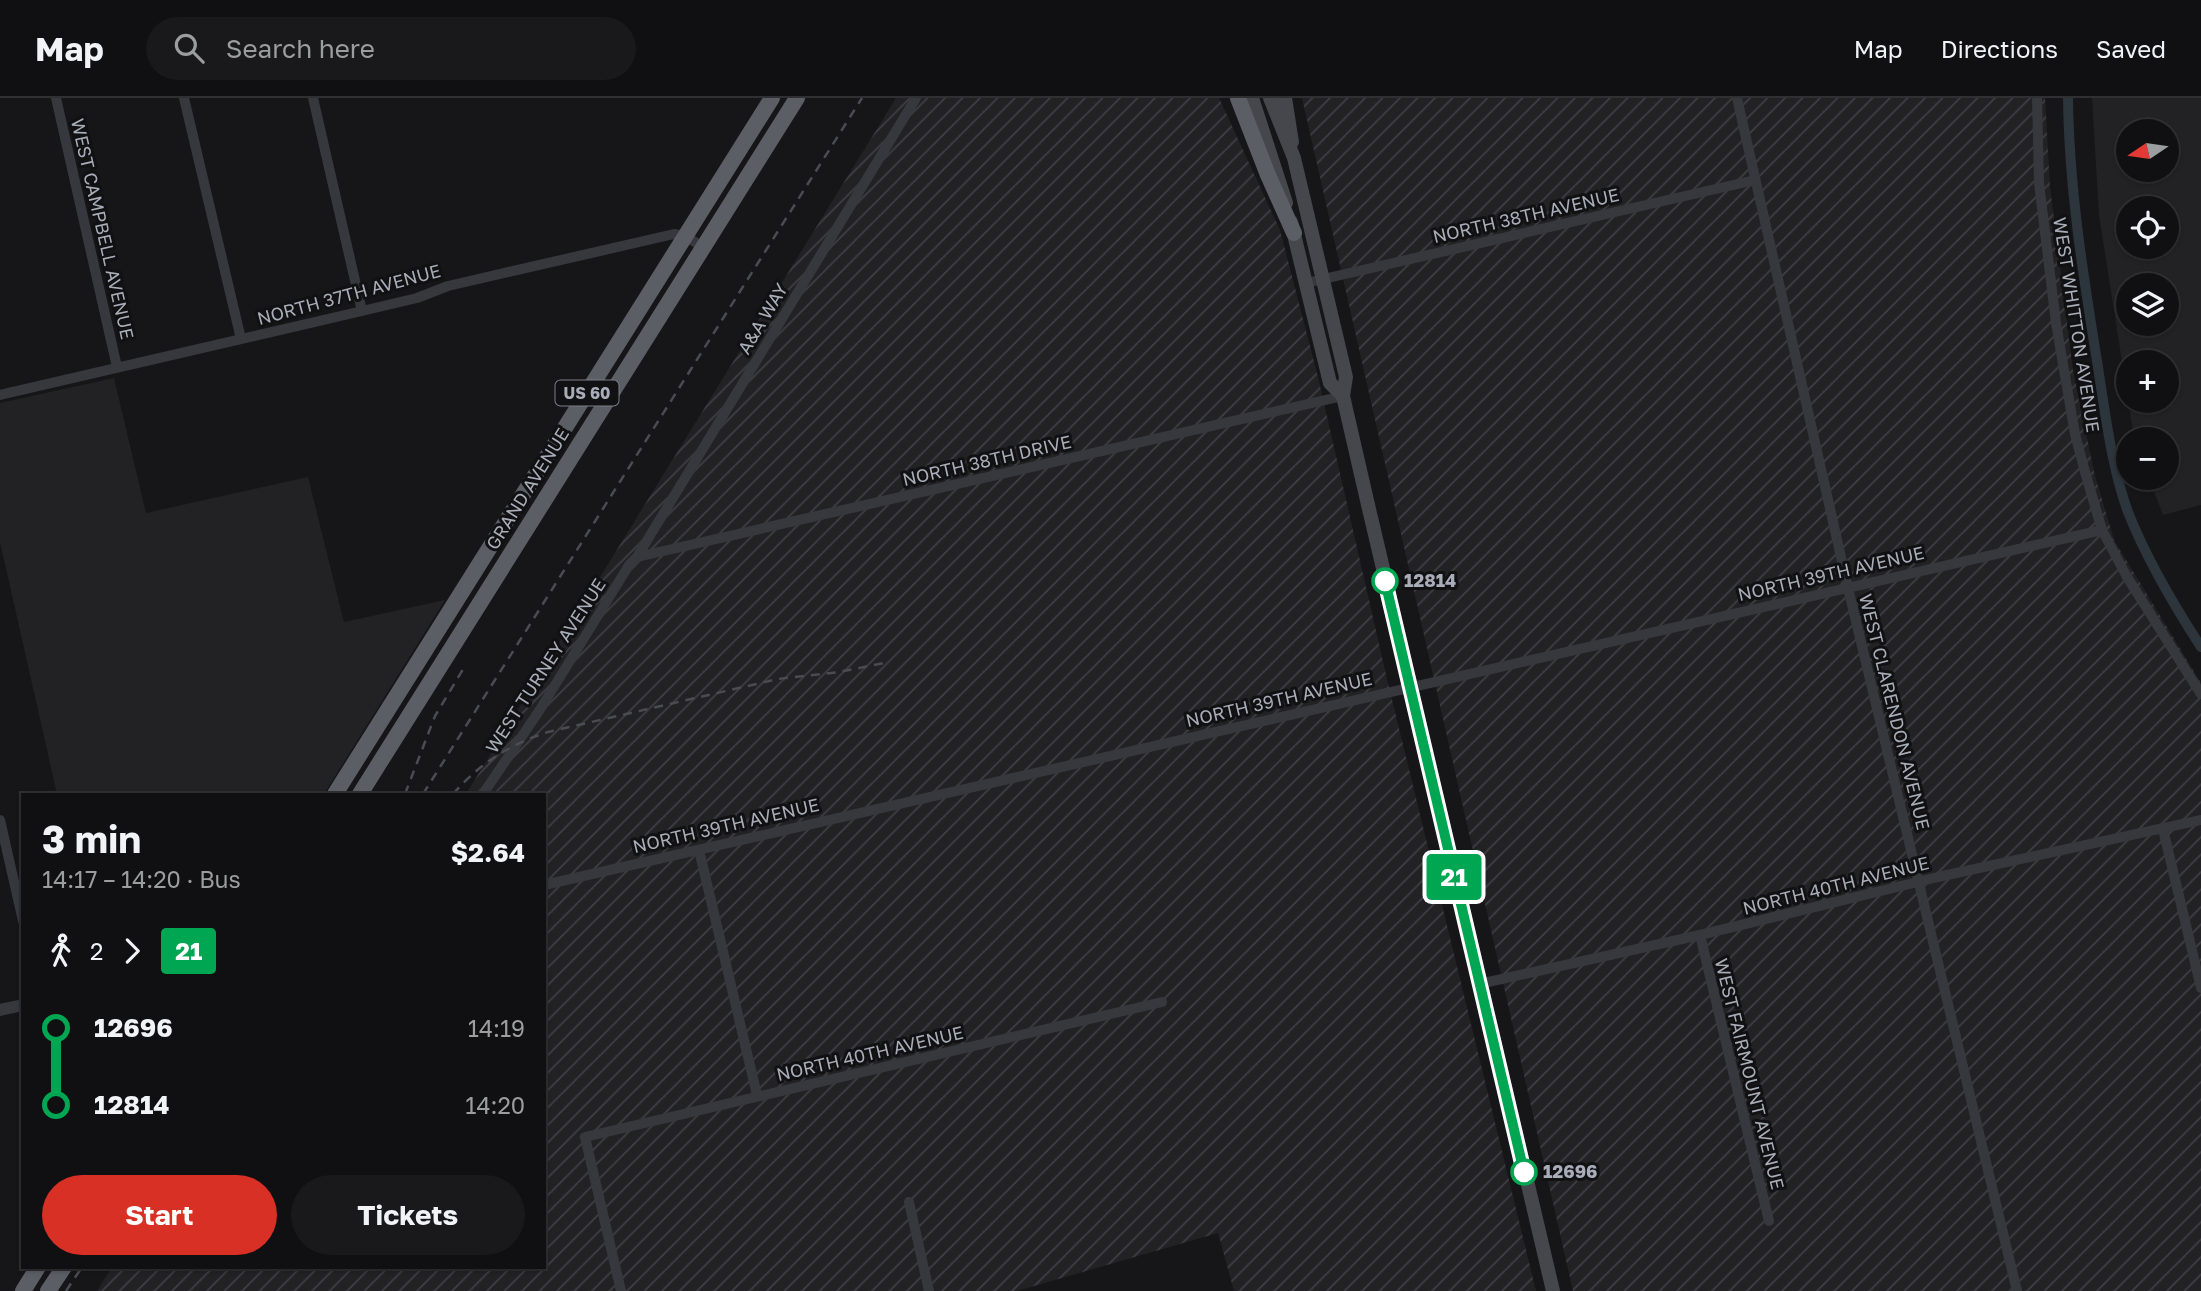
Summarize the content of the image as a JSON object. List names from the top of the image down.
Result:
{
  "streets": {
    "highway": ["US 60", "GRAND AVENUE"],
    "street": [
      "NORTH 38TH AVENUE",
      "WEST CAMPBELL AVENUE",
      "NORTH 37TH AVENUE",
      "A&A WAY",
      "WEST WHITTON AVENUE",
      "NORTH 38TH DRIVE",
      "NORTH 39TH AVENUE",
      "WEST TURNEY AVENUE",
      "WEST CLARENDON AVENUE",
      "NORTH 40TH AVENUE",
      "WEST FAIRMOUNT AVENUE"
    ]
  },
  "crossings": [
    ["NORTH 38TH AVENUE", "WEST CLARENDON AVENUE"],
    ["WEST CAMPBELL AVENUE", "NORTH 37TH AVENUE"],
    ["NORTH 37TH AVENUE", "GRAND AVENUE"],
    ["A&A WAY", "NORTH 38TH DRIVE"],
    ["A&A WAY", "WEST TURNEY AVENUE"],
    ["WEST WHITTON AVENUE", "NORTH 39TH AVENUE"],
    ["NORTH 38TH DRIVE", "WEST TURNEY AVENUE"],
    ["NORTH 39TH AVENUE", "WEST CLARENDON AVENUE"],
    ["WEST CLARENDON AVENUE", "NORTH 40TH AVENUE"],
    ["NORTH 40TH AVENUE", "WEST FAIRMOUNT AVENUE"]
  ],
  "places": ["12814", "12696"],
  "lines": ["bus line 21"],
  "north": "left",
  "page": {
    "header": "Map",
    "search": "Search here",
    "nav": ["Map", "Directions", "Saved"],
    "on_map": "21",
    "map_buttons": ["+", "−"],
    "heading": ["3 min", "14:17 – 14:20 · Bus", "$2.64"],
    "legs": ["2", "21"],
    "list": [
      {
        "name": "12696",
        "value": "14:19"
      },
      {
        "name": "12814",
        "value": "14:20"
      }
    ],
    "buttons": ["Start", "Tickets"]
  }
}
